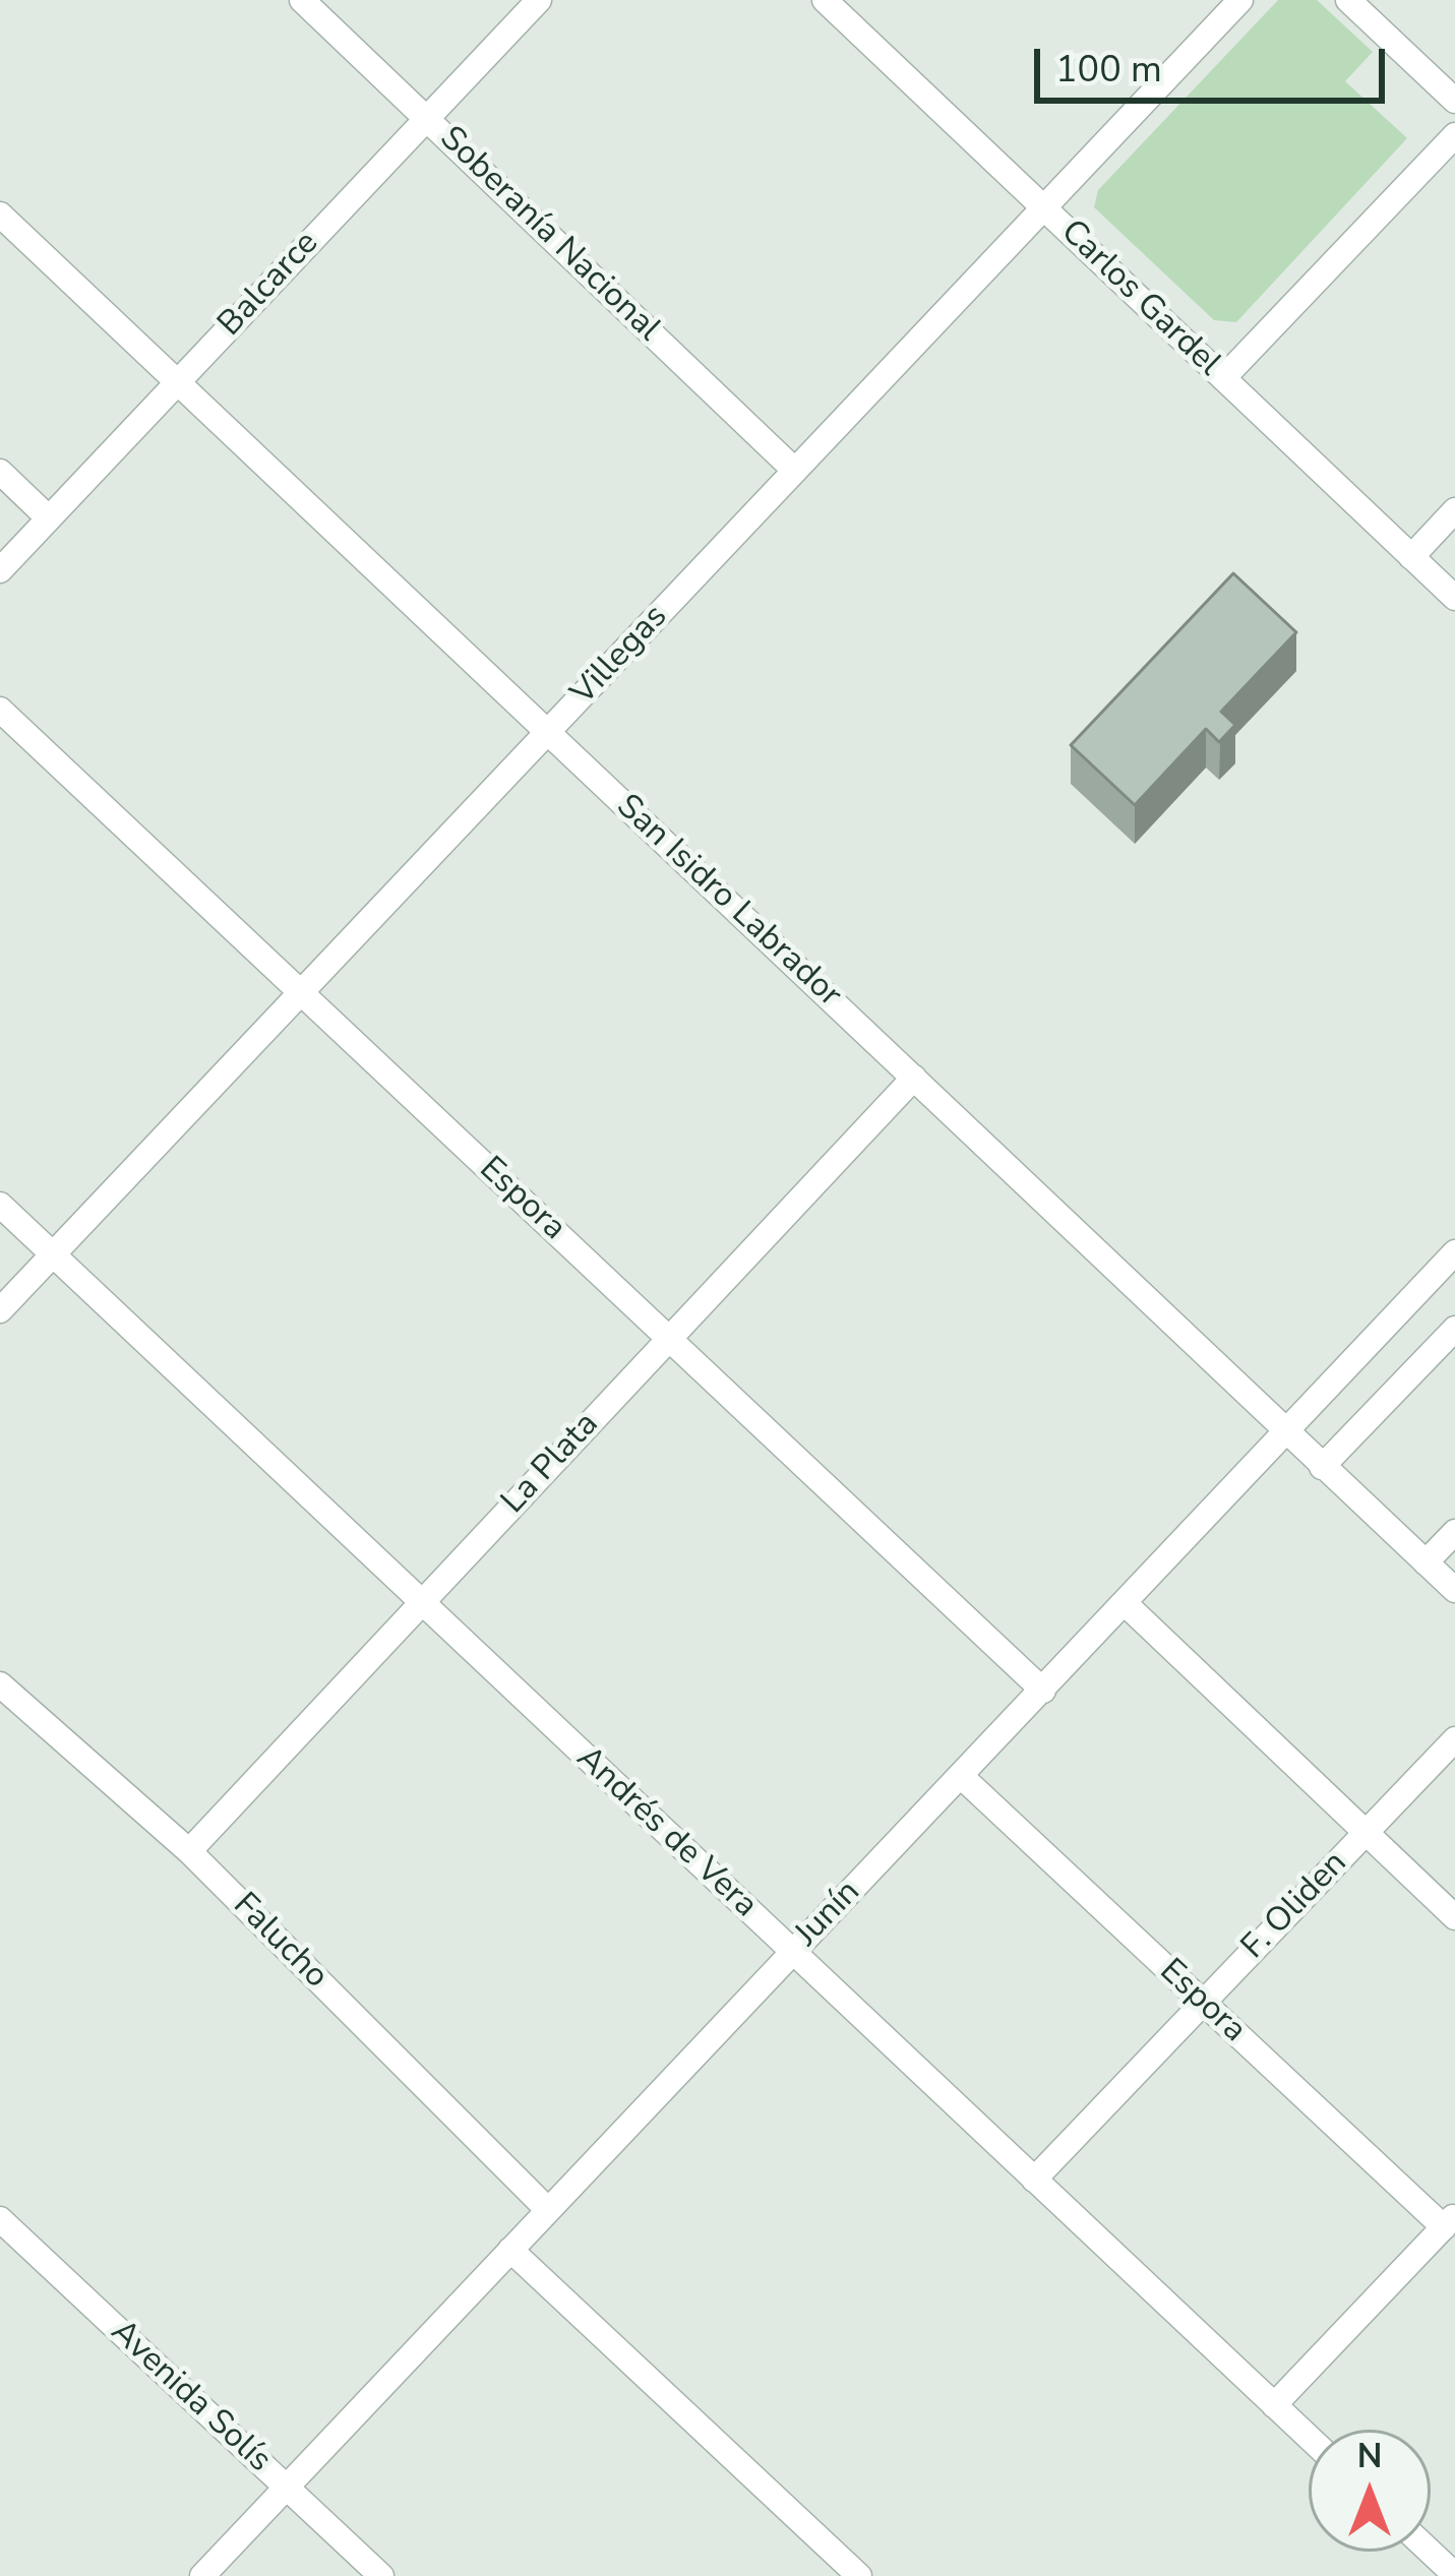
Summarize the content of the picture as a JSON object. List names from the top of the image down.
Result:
{
  "streets": {
    "street": [
      "Soberanía Nacional",
      "Balcarce",
      "Carlos Gardel",
      "Villegas",
      "San Isidro Labrador",
      "Espora",
      "La Plata",
      "Andrés de Vera",
      "F. Oliden",
      "Junín",
      "Falucho",
      "Avenida Solís"
    ]
  },
  "crossings": [
    ["Soberanía Nacional", "Balcarce"],
    ["Soberanía Nacional", "Villegas"],
    ["Balcarce", "San Isidro Labrador"],
    ["Carlos Gardel", "Villegas"],
    ["Villegas", "San Isidro Labrador"],
    ["Villegas", "Espora"],
    ["Villegas", "Andrés de Vera"],
    ["San Isidro Labrador", "La Plata"],
    ["San Isidro Labrador", "Junín"],
    ["Espora", "La Plata"],
    ["Espora", "F. Oliden"],
    ["Espora", "Junín"],
    ["La Plata", "Andrés de Vera"],
    ["La Plata", "Falucho"],
    ["Andrés de Vera", "F. Oliden"],
    ["Andrés de Vera", "Junín"],
    ["Junín", "Falucho"],
    ["Junín", "Avenida Solís"]
  ],
  "scale_bar": "100 m",
  "north": "top"
}
